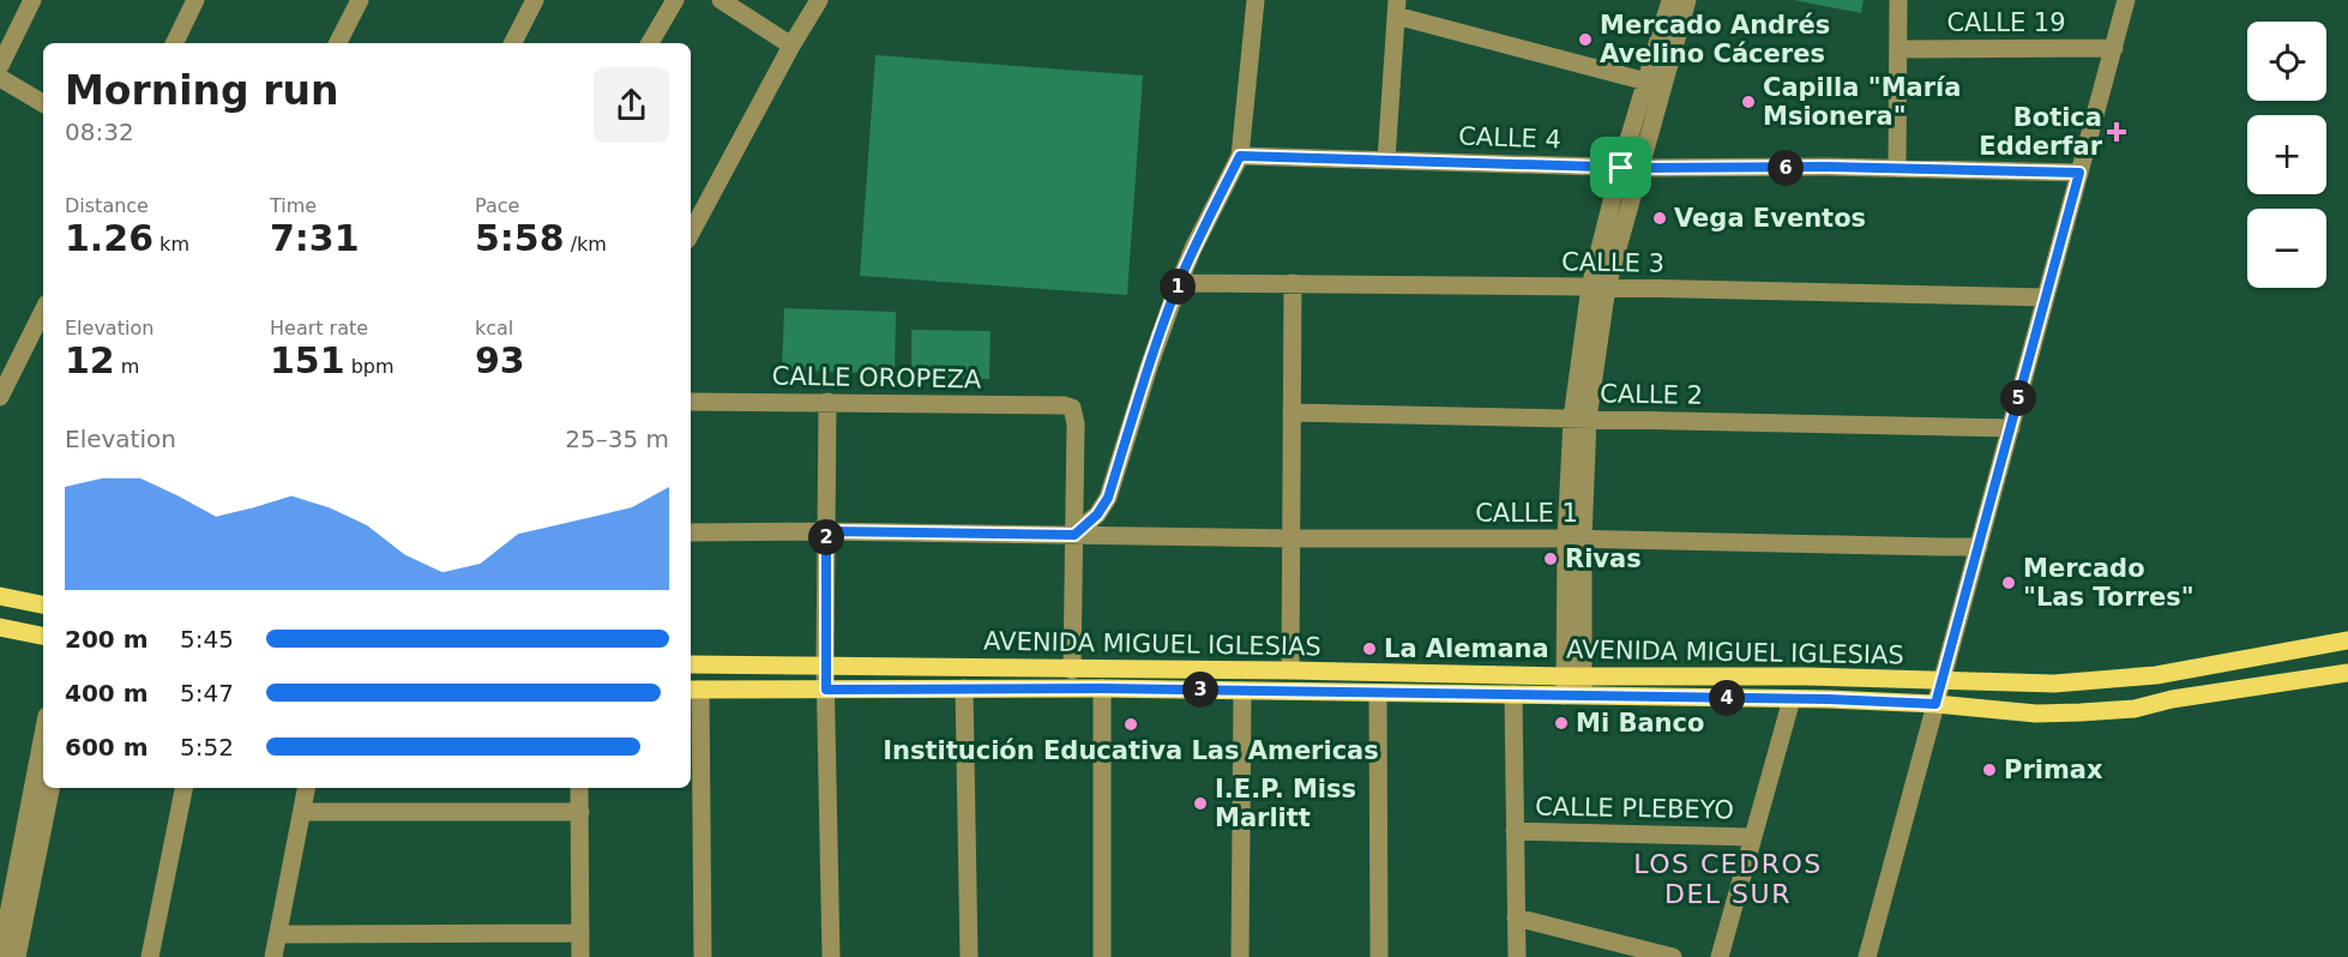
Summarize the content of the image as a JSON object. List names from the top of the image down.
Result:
{
  "streets": {
    "main road": ["AVENIDA MIGUEL IGLESIAS"],
    "street": [
      "CALLE 19",
      "CALLE 4",
      "CALLE 3",
      "CALLE OROPEZA",
      "CALLE 2",
      "CALLE 1",
      "CALLE PLEBEYO"
    ]
  },
  "crossings": [
    ["CALLE OROPEZA", "CALLE 1"]
  ],
  "districts": ["LOS CEDROS DEL SUR"],
  "places": {
    "other": [
      "Mercado Andrés Avelino Cáceres",
      "Capilla \"María Msionera\"",
      "Vega Eventos",
      "Rivas",
      "Mercado \"Las Torres\"",
      "La Alemana",
      "Mi Banco",
      "Institución Educativa Las Americas",
      "Primax",
      "I.E.P. Miss Marlitt"
    ],
    "health": ["Botica Edderfar"]
  },
  "page": {
    "map_buttons": ["+", "−"],
    "heading": ["Morning run", "08:32"],
    "pins": [
      "6",
      "1",
      "5",
      "2",
      "3",
      "4"
    ],
    "stats": [
      ["Distance", "1.26 km"],
      ["Time", "7:31"],
      ["Pace", "5:58 /km"],
      ["Elevation", "12 m"],
      ["Heart rate", "151 bpm"],
      ["kcal", "93"]
    ],
    "chart": ["Elevation", "25–35 m"],
    "list": [
      {
        "name": "200 m",
        "note": "5:45"
      },
      {
        "name": "400 m",
        "note": "5:47"
      },
      {
        "name": "600 m",
        "note": "5:52"
      }
    ]
  }
}
